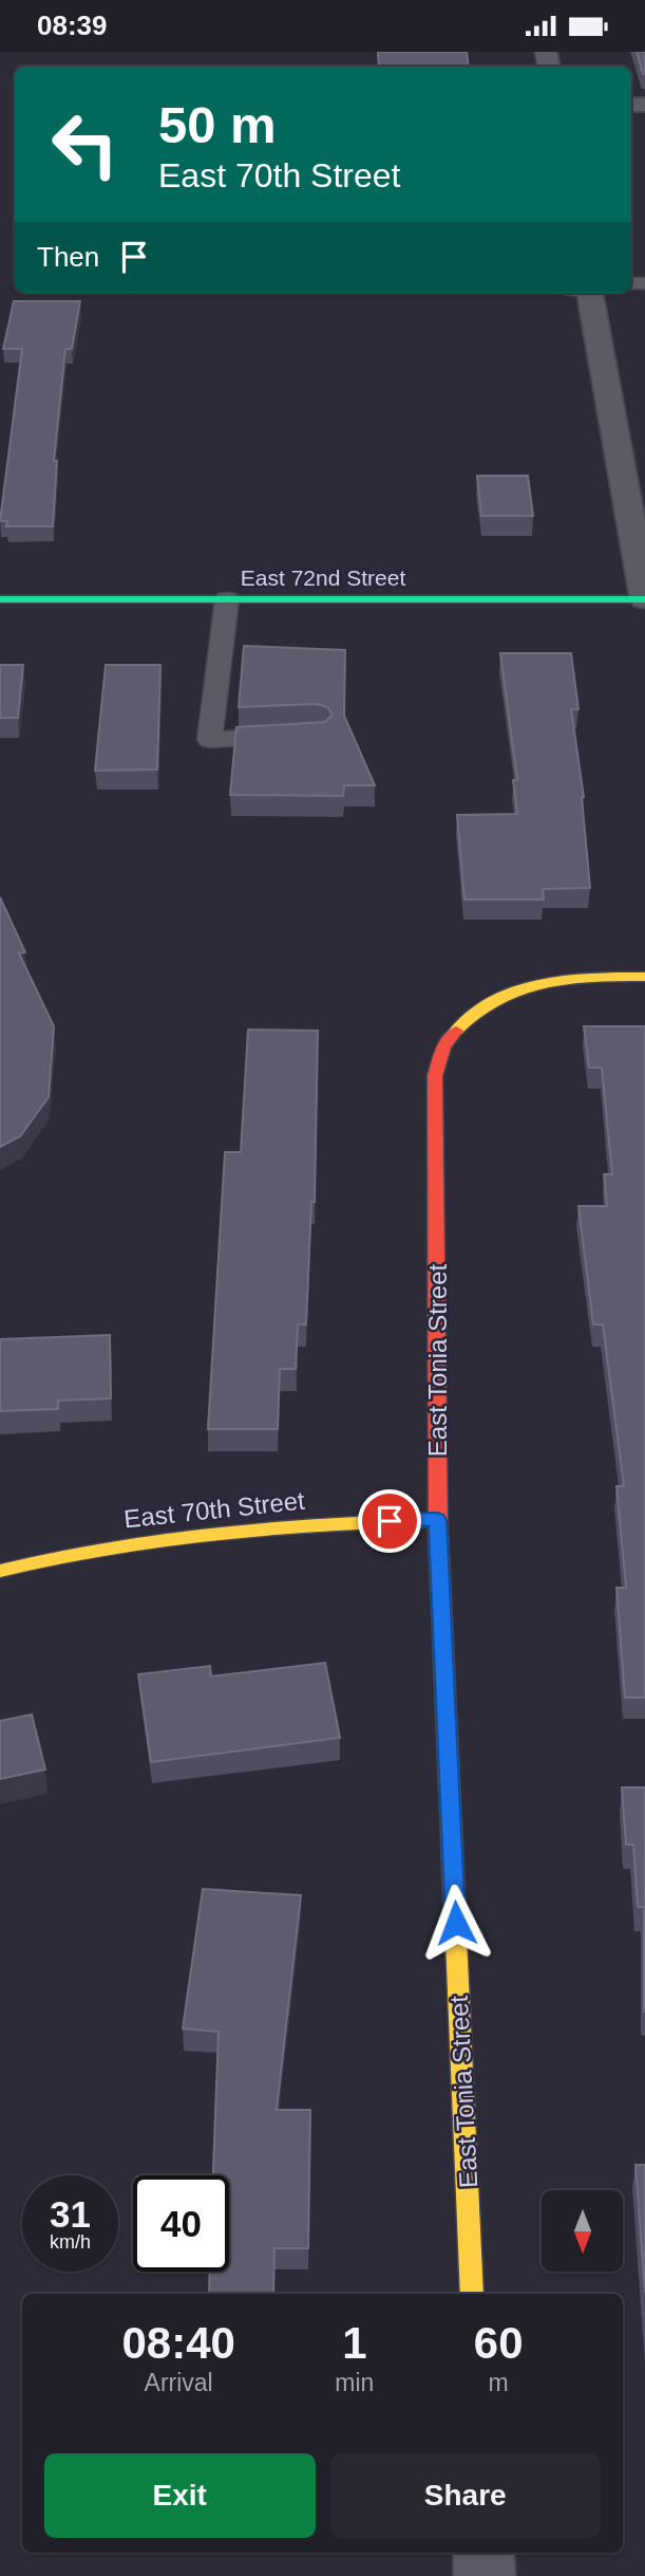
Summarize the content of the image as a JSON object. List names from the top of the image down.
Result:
{
  "streets": {
    "street": ["East 72nd Street", "East Tonia Street", "East 70th Street"]
  },
  "crossings": [
    ["East Tonia Street", "East 70th Street"]
  ],
  "north": "bottom",
  "page": {
    "status": "08:39",
    "turn": ["50 m", "East 70th Street"],
    "then": "Then",
    "speed": "31 km/h",
    "limit": "40",
    "eta": [
      "08:40",
      "Arrival",
      "1",
      "min",
      "60",
      "m"
    ],
    "buttons": ["Exit", "Share"]
  }
}
